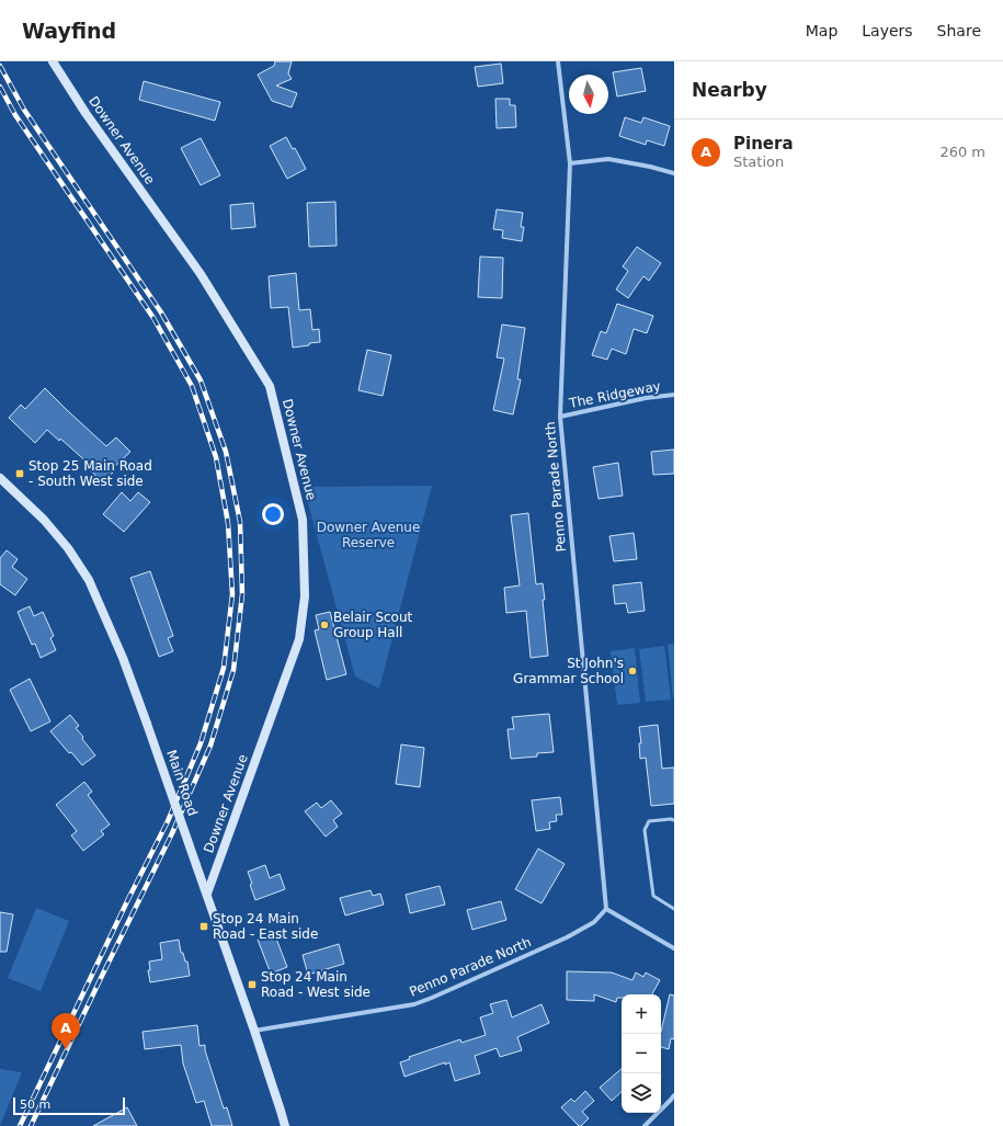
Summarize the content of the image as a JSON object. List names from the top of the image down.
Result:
{
  "streets": {
    "street": [
      "Downer Avenue",
      "The Ridgeway",
      "Penno Parade North",
      "Main Road"
    ]
  },
  "crossings": [
    ["Downer Avenue", "Main Road"],
    ["The Ridgeway", "Penno Parade North"],
    ["Penno Parade North", "Main Road"]
  ],
  "parks": ["Downer Avenue Reserve"],
  "places": {
    "transit": ["Stop 25 Main Road - South West side", "Stop 24 Main Road - East side", "Stop 24 Main Road - West side"],
    "other": ["Belair Scout Group Hall", "St John's Grammar School"]
  },
  "scale_bar": "50 m",
  "north": "bottom",
  "page": {
    "header": "Wayfind",
    "nav": ["Map", "Layers", "Share"],
    "heading": "Nearby",
    "list": [
      {
        "mark": "A",
        "name": "Pinera",
        "note": "Station",
        "value": "260 m"
      }
    ],
    "map_buttons": ["+", "−"],
    "pins": "A",
    "scale": "50 m"
  }
}
